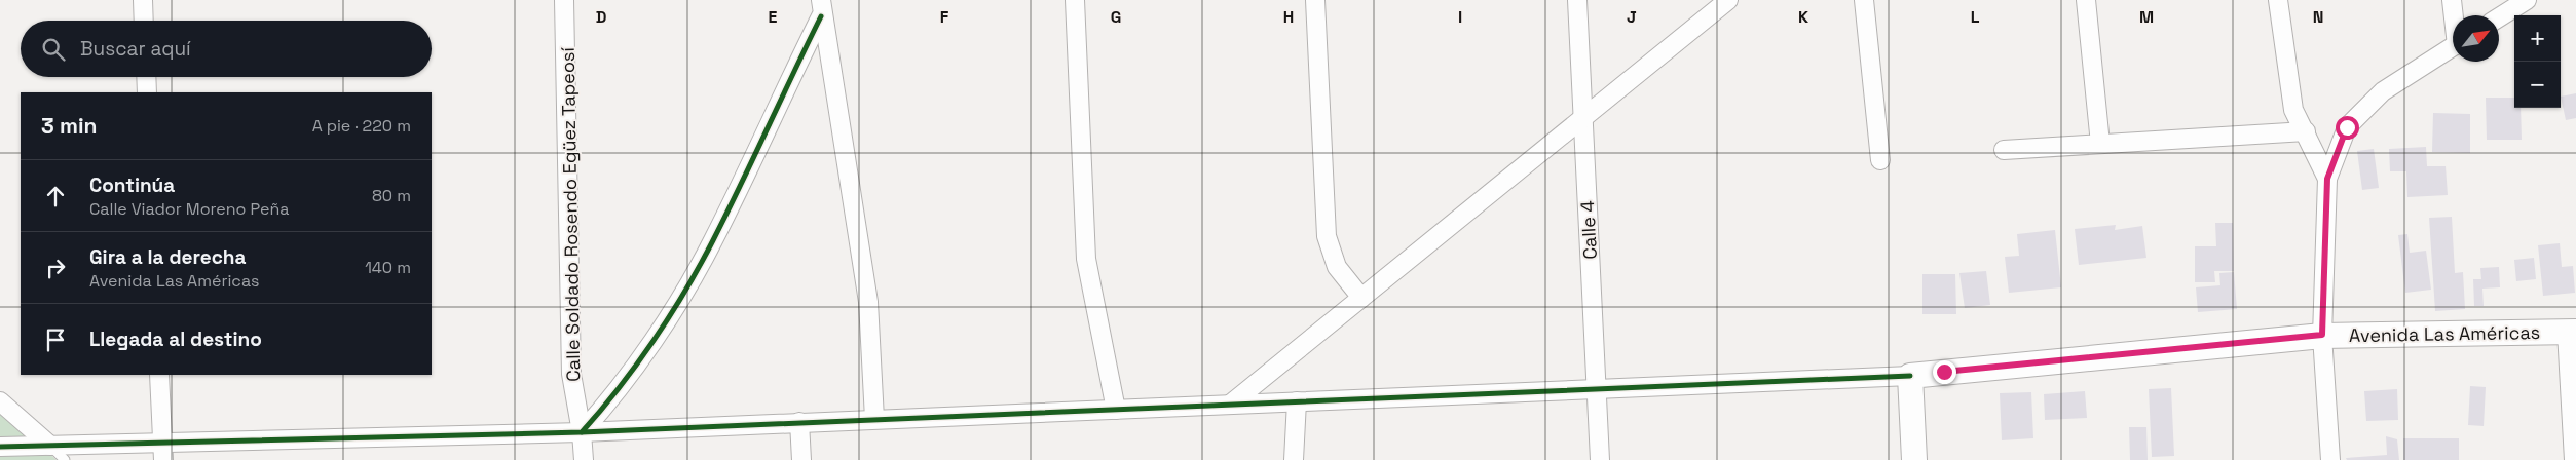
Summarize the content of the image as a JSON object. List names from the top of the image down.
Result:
{
  "streets": {
    "main road": ["Avenida Las Américas"],
    "street": ["Calle Soldado Rosendo Egüez Tapeosí", "Calle 4"]
  },
  "north": "top right",
  "page": {
    "map_buttons": ["+", "−"],
    "search": "Buscar aquí",
    "heading": ["3 min", "A pie · 220 m"],
    "list": [
      ["Continúa", "Calle Viador Moreno Peña", "80 m"],
      ["Gira a la derecha", "Avenida Las Américas", "140 m"],
      "Llegada al destino"
    ]
  },
  "grid": {
    "columns": [
      "D",
      "E",
      "F",
      "G",
      "H",
      "I",
      "J",
      "K",
      "L",
      "M",
      "N"
    ]
  }
}
